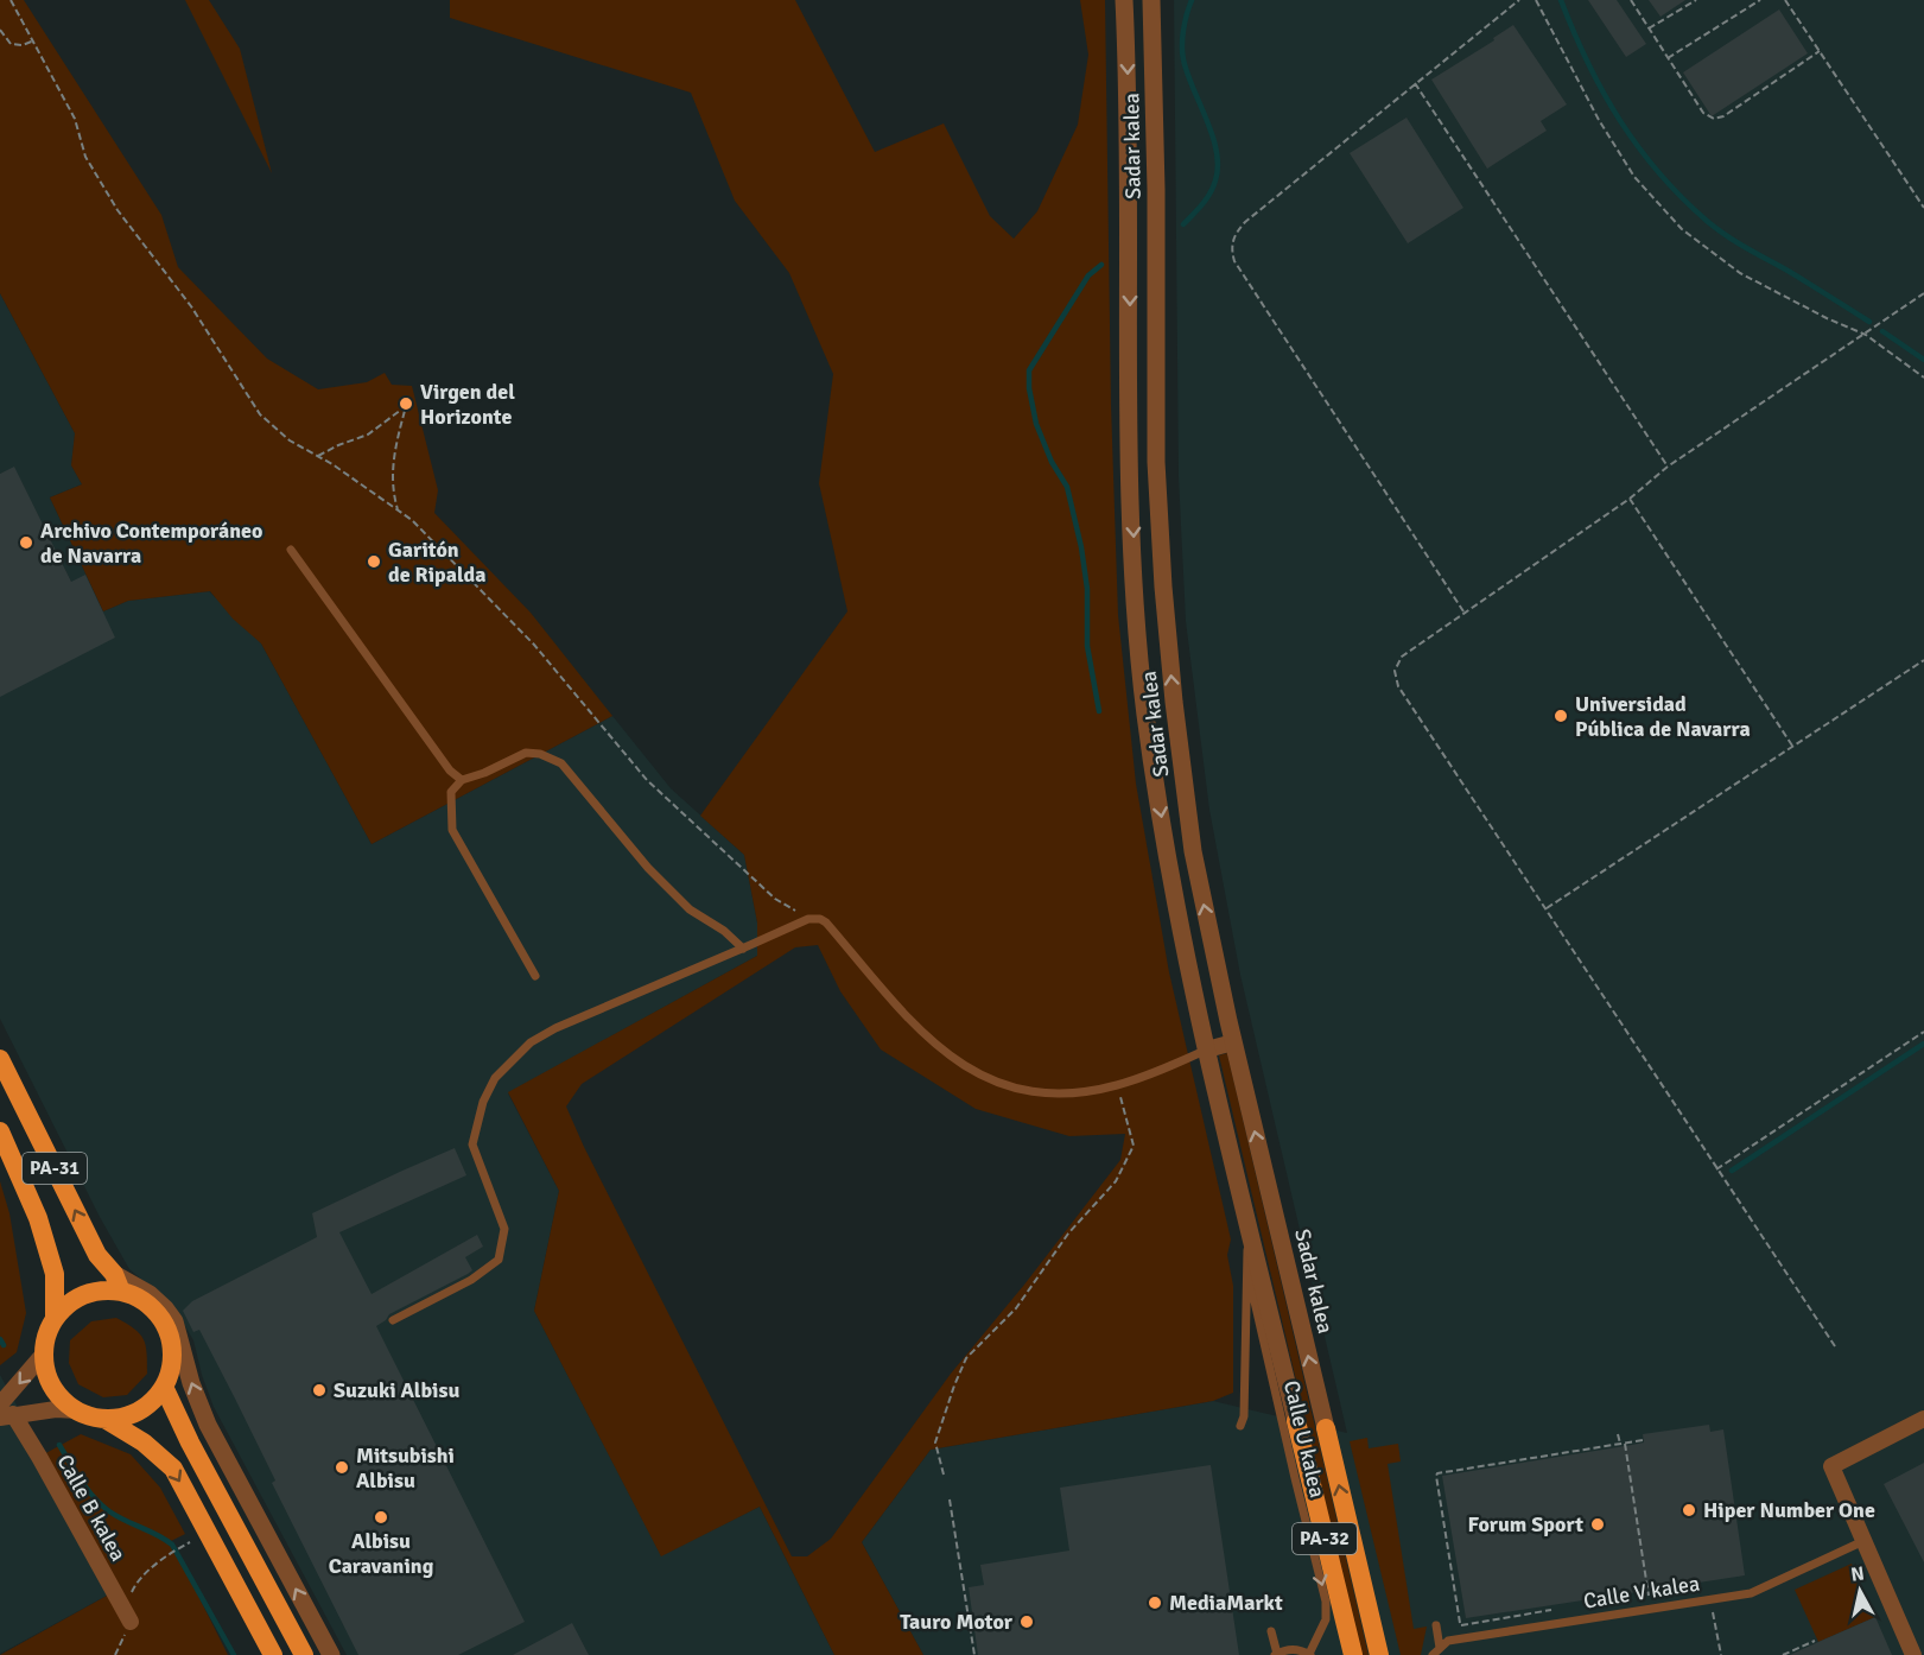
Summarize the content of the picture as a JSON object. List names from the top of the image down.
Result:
{
  "streets": {
    "highway": ["PA-31", "PA-32"],
    "street": ["Sadar kalea", "Calle B kalea"],
    "lane": ["Calle U kalea", "Calle V kalea"]
  },
  "crossings": [
    ["Sadar kalea", "Calle U kalea"],
    ["Sadar kalea", "PA-32"]
  ],
  "places": [
    "Virgen del Horizonte",
    "Archivo Contemporáneo de Navarra",
    "Garitón de Ripalda",
    "Universidad Pública de Navarra",
    "Suzuki Albisu",
    "Mitsubishi Albisu",
    "Hiper Number One",
    "Albisu Caravaning",
    "Forum Sport",
    "MediaMarkt",
    "Tauro Motor"
  ],
  "north": "top"
}
